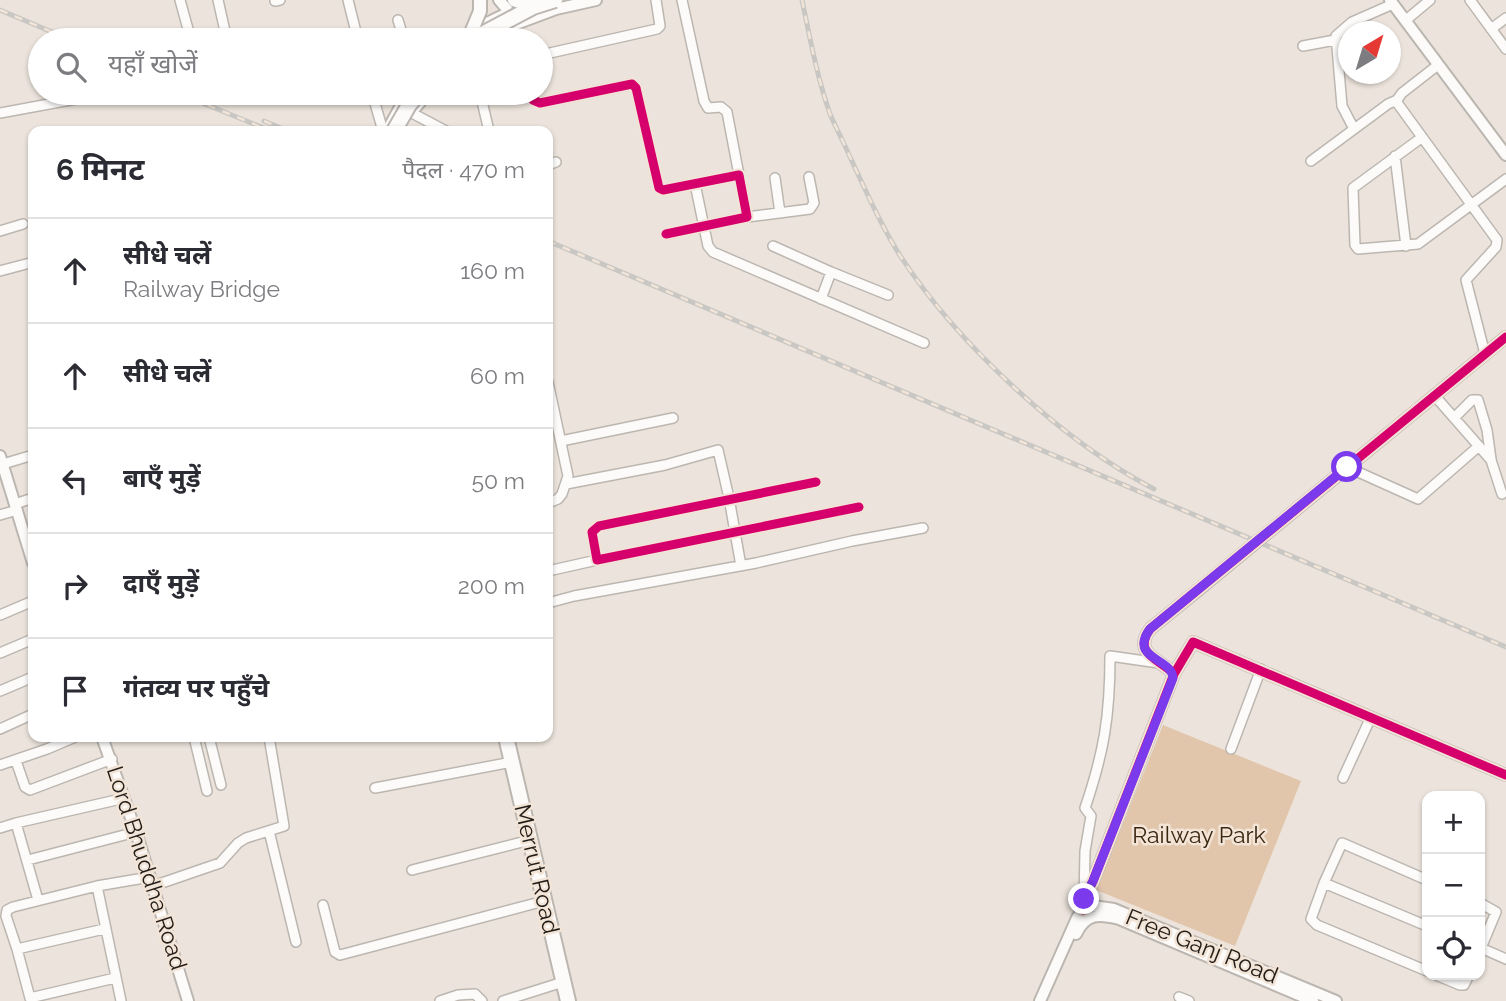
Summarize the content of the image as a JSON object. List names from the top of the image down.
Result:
{
  "streets": {
    "main road": ["Merrut Road"],
    "street": ["Lord Bhuddha Road", "Free Ganj Road"]
  },
  "parks": ["Railway Park"],
  "north": "top right",
  "page": {
    "search": "यहाँ खोजें",
    "heading": ["6 मिनट", "पैदल · 470 m"],
    "list": [
      ["सीधे चलें", "Railway Bridge", "160 m"],
      ["सीधे चलें", "60 m"],
      ["बाएँ मुड़ें", "50 m"],
      ["दाएँ मुड़ें", "200 m"],
      "गंतव्य पर पहुँचे"
    ],
    "map_buttons": ["+", "−"]
  }
}
